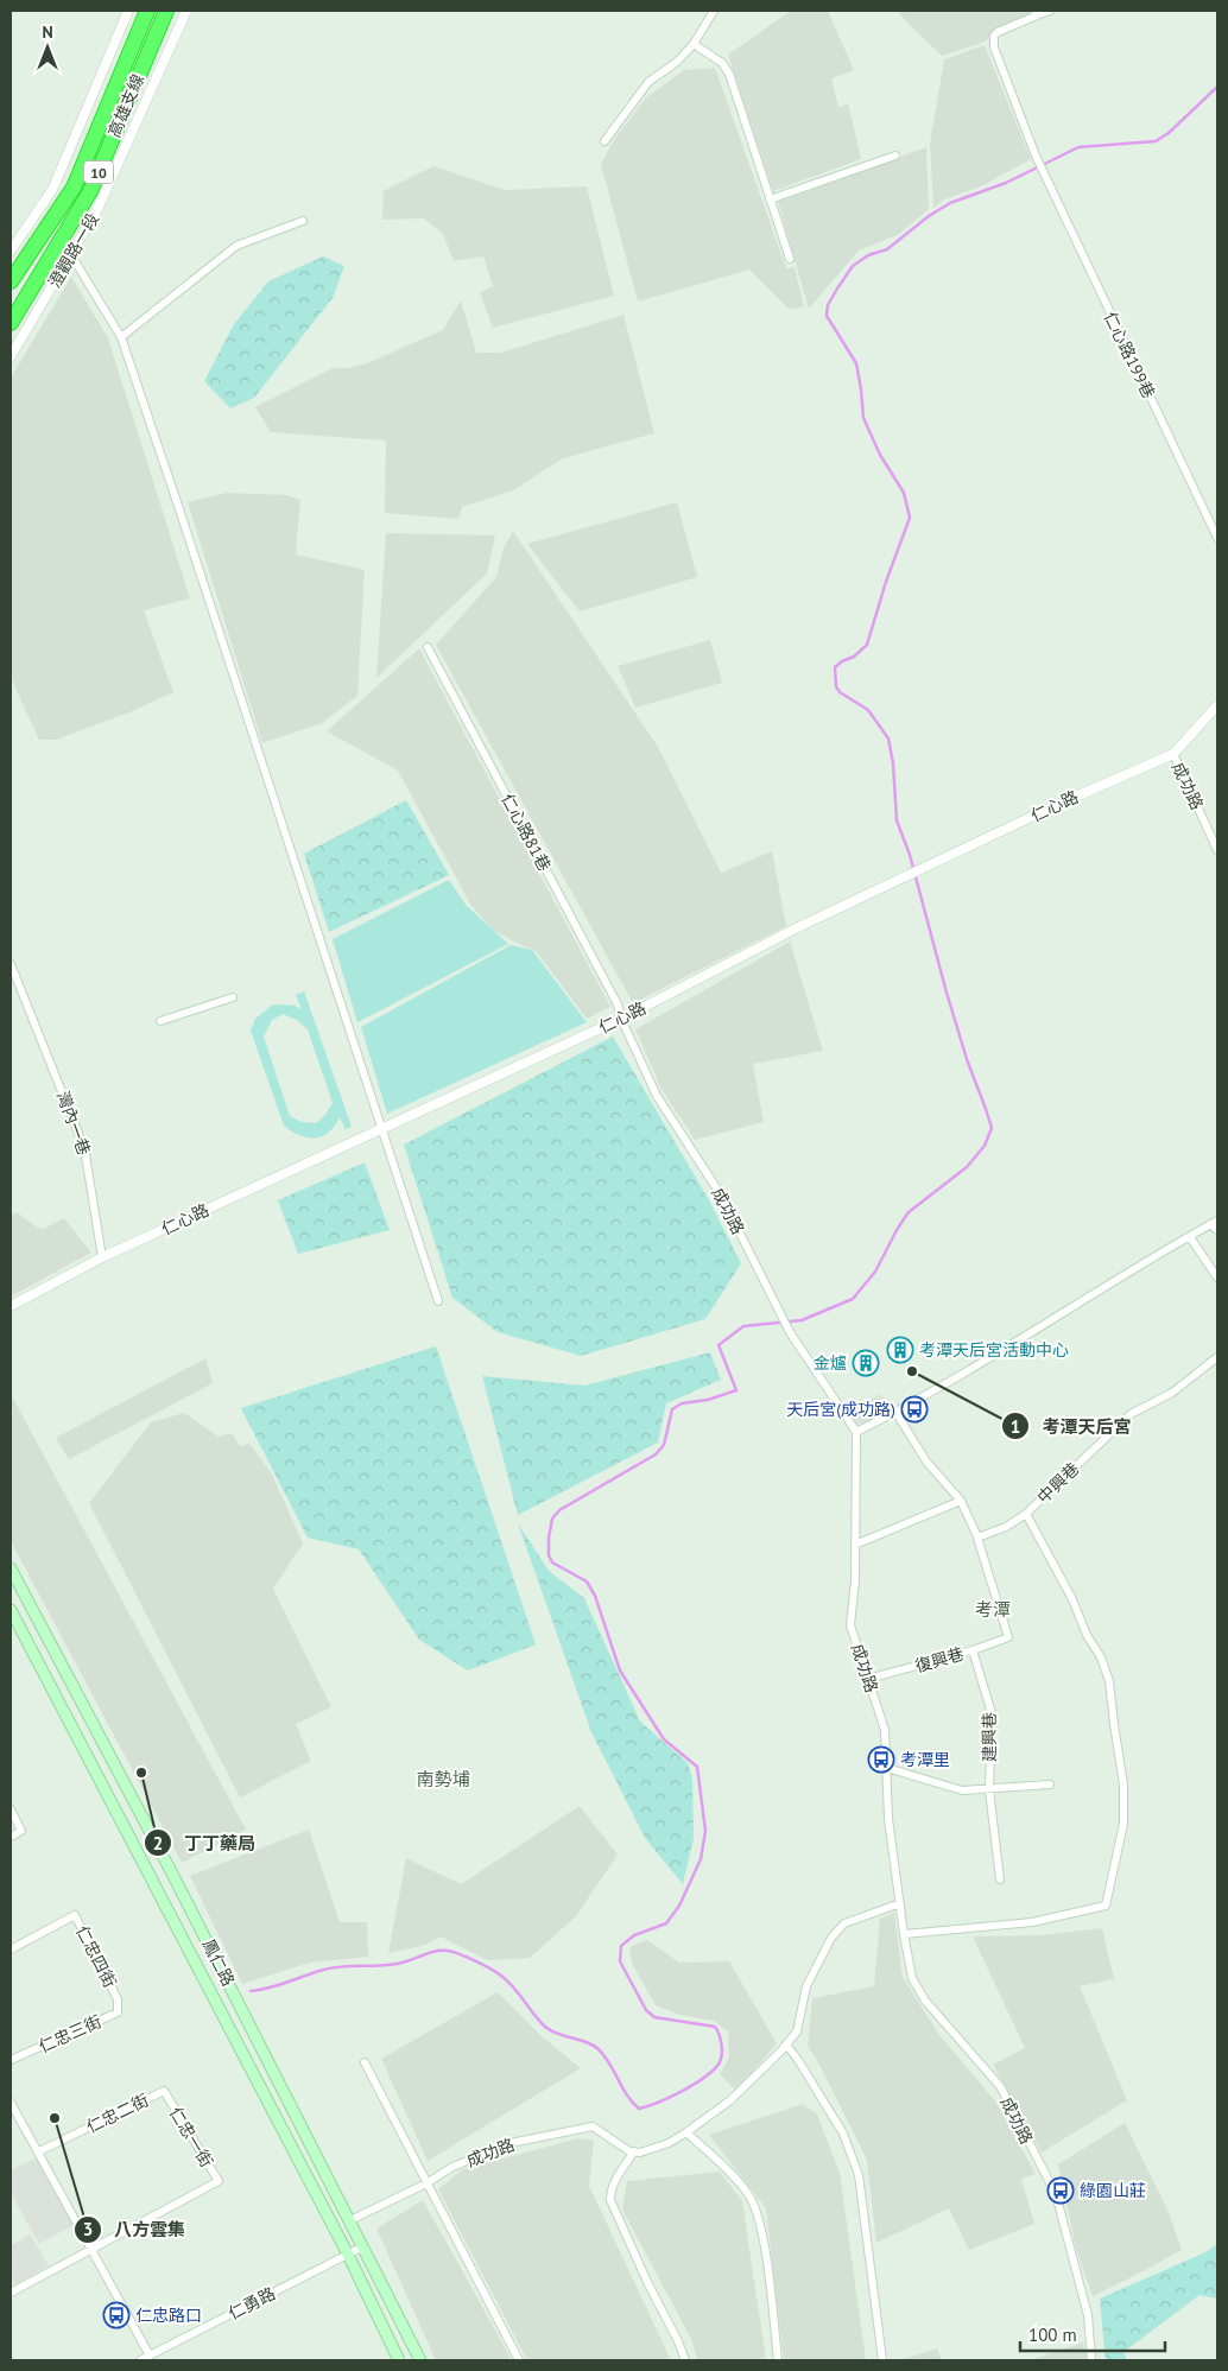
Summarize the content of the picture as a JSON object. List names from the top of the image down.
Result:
{
  "streets": {
    "highway": ["高雄支線", "10"],
    "main road": ["鳳仁路"],
    "street": [
      "澄觀路一段",
      "仁心路199巷",
      "成功路",
      "仁心路",
      "仁心路81巷",
      "灣內一巷",
      "中興巷",
      "復興巷",
      "建興巷",
      "仁忠四街",
      "仁忠三街",
      "仁忠二街",
      "仁忠一街",
      "仁勇路"
    ]
  },
  "crossings": [
    ["成功路", "仁心路"],
    ["成功路", "仁心路81巷"],
    ["成功路", "復興巷"],
    ["成功路", "鳳仁路"],
    ["仁心路", "仁心路81巷"],
    ["仁心路", "灣內一巷"],
    ["中興巷", "復興巷"],
    ["復興巷", "建興巷"],
    ["仁忠四街", "仁忠三街"],
    ["鳳仁路", "仁勇路"],
    ["仁忠二街", "仁忠一街"]
  ],
  "districts": ["考潭", "南勢埔"],
  "places": {
    "building": ["考潭天后宮活動中心", "金爐"],
    "other": ["考潭天后宮", "丁丁藥局", "八方雲集"],
    "bus stop": [
      "天后宮(成功路)",
      "考潭里",
      "綠園山莊",
      "仁忠路口"
    ]
  },
  "scale_bar": "100 m",
  "north": "top"
}
